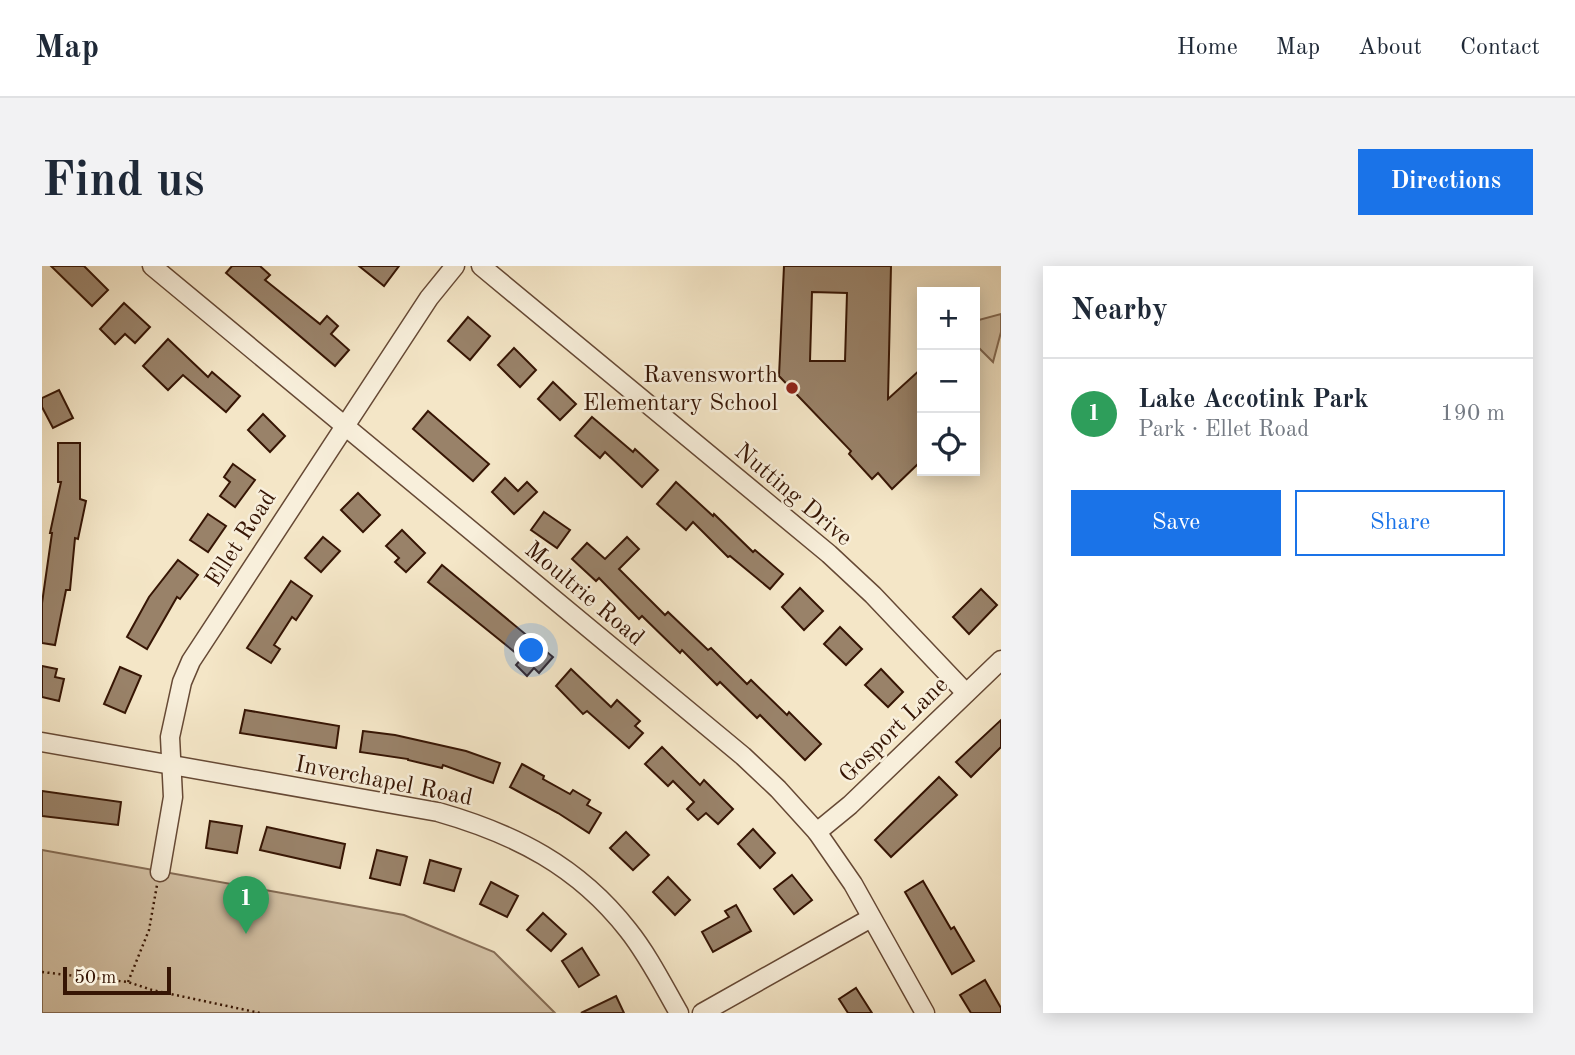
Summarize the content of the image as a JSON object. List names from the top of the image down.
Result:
{
  "streets": {
    "street": [
      "Nutting Drive",
      "Ellet Road",
      "Moultrie Road",
      "Gosport Lane",
      "Inverchapel Road"
    ]
  },
  "crossings": [
    ["Nutting Drive", "Gosport Lane"],
    ["Ellet Road", "Moultrie Road"],
    ["Ellet Road", "Inverchapel Road"],
    ["Moultrie Road", "Gosport Lane"]
  ],
  "places": ["Ravensworth Elementary School"],
  "scale_bar": "50 m",
  "page": {
    "header": "Map",
    "nav": [
      "Home",
      "Map",
      "About",
      "Contact"
    ],
    "buttons": [
      "Directions",
      ["Save", "Share"]
    ],
    "title": "Find us",
    "heading": "Nearby",
    "map_buttons": ["+", "−"],
    "list": [
      {
        "mark": "1",
        "name": "Lake Accotink Park",
        "note": "Park · Ellet Road",
        "value": "190 m"
      }
    ],
    "pins": "1",
    "scale": "50 m"
  }
}
